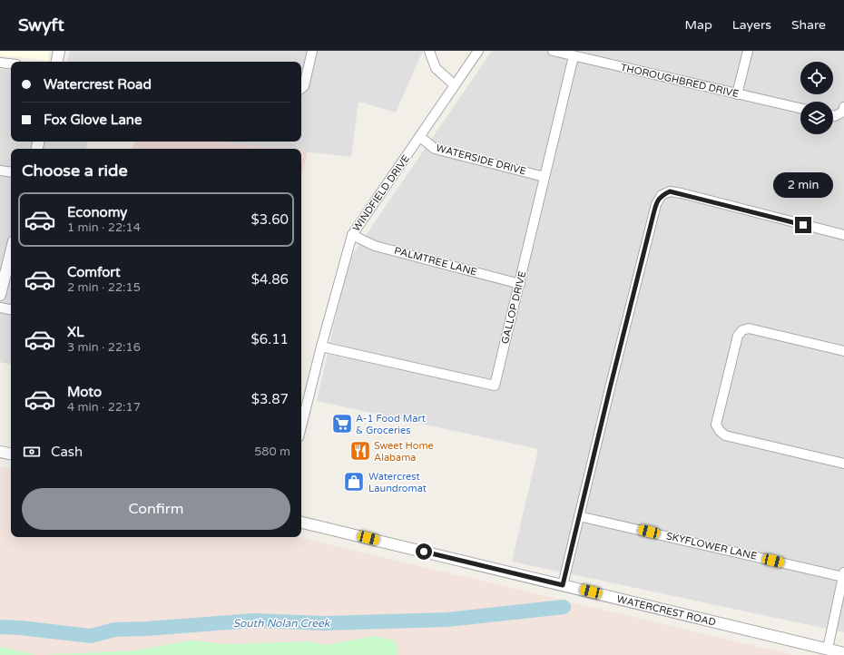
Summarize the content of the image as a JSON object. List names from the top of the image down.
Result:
{
  "streets": {
    "street": [
      "THOROUGHBRED DRIVE",
      "WATERSIDE DRIVE",
      "WINDFIELD DRIVE",
      "PALMTREE LANE",
      "GALLOP DRIVE",
      "SKYFLOWER LANE",
      "WATERCREST ROAD"
    ]
  },
  "crossings": [
    ["THOROUGHBRED DRIVE", "GALLOP DRIVE"],
    ["WATERSIDE DRIVE", "WINDFIELD DRIVE"],
    ["WATERSIDE DRIVE", "GALLOP DRIVE"],
    ["WINDFIELD DRIVE", "PALMTREE LANE"],
    ["WINDFIELD DRIVE", "GALLOP DRIVE"],
    ["PALMTREE LANE", "GALLOP DRIVE"]
  ],
  "water": ["South Nolan Creek"],
  "places": {
    "supermarket": ["A-1 Food Mart & Groceries"],
    "restaurant": ["Sweet Home Alabama"],
    "shop": ["Watercrest Laundromat"]
  },
  "page": {
    "header": "Swyft",
    "nav": ["Map", "Layers", "Share"],
    "banner": ["Watercrest Road", "Fox Glove Lane"],
    "heading": "Choose a ride",
    "bubble": "2 min",
    "list": [
      {
        "name": "Economy",
        "note": "1 min · 22:14",
        "value": "$3.60"
      },
      {
        "name": "Comfort",
        "note": "2 min · 22:15",
        "value": "$4.86"
      },
      {
        "name": "XL",
        "note": "3 min · 22:16",
        "value": "$6.11"
      },
      {
        "name": "Moto",
        "note": "4 min · 22:17",
        "value": "$3.87"
      }
    ],
    "pay": ["Cash", "580 m"],
    "buttons": "Confirm"
  }
}
